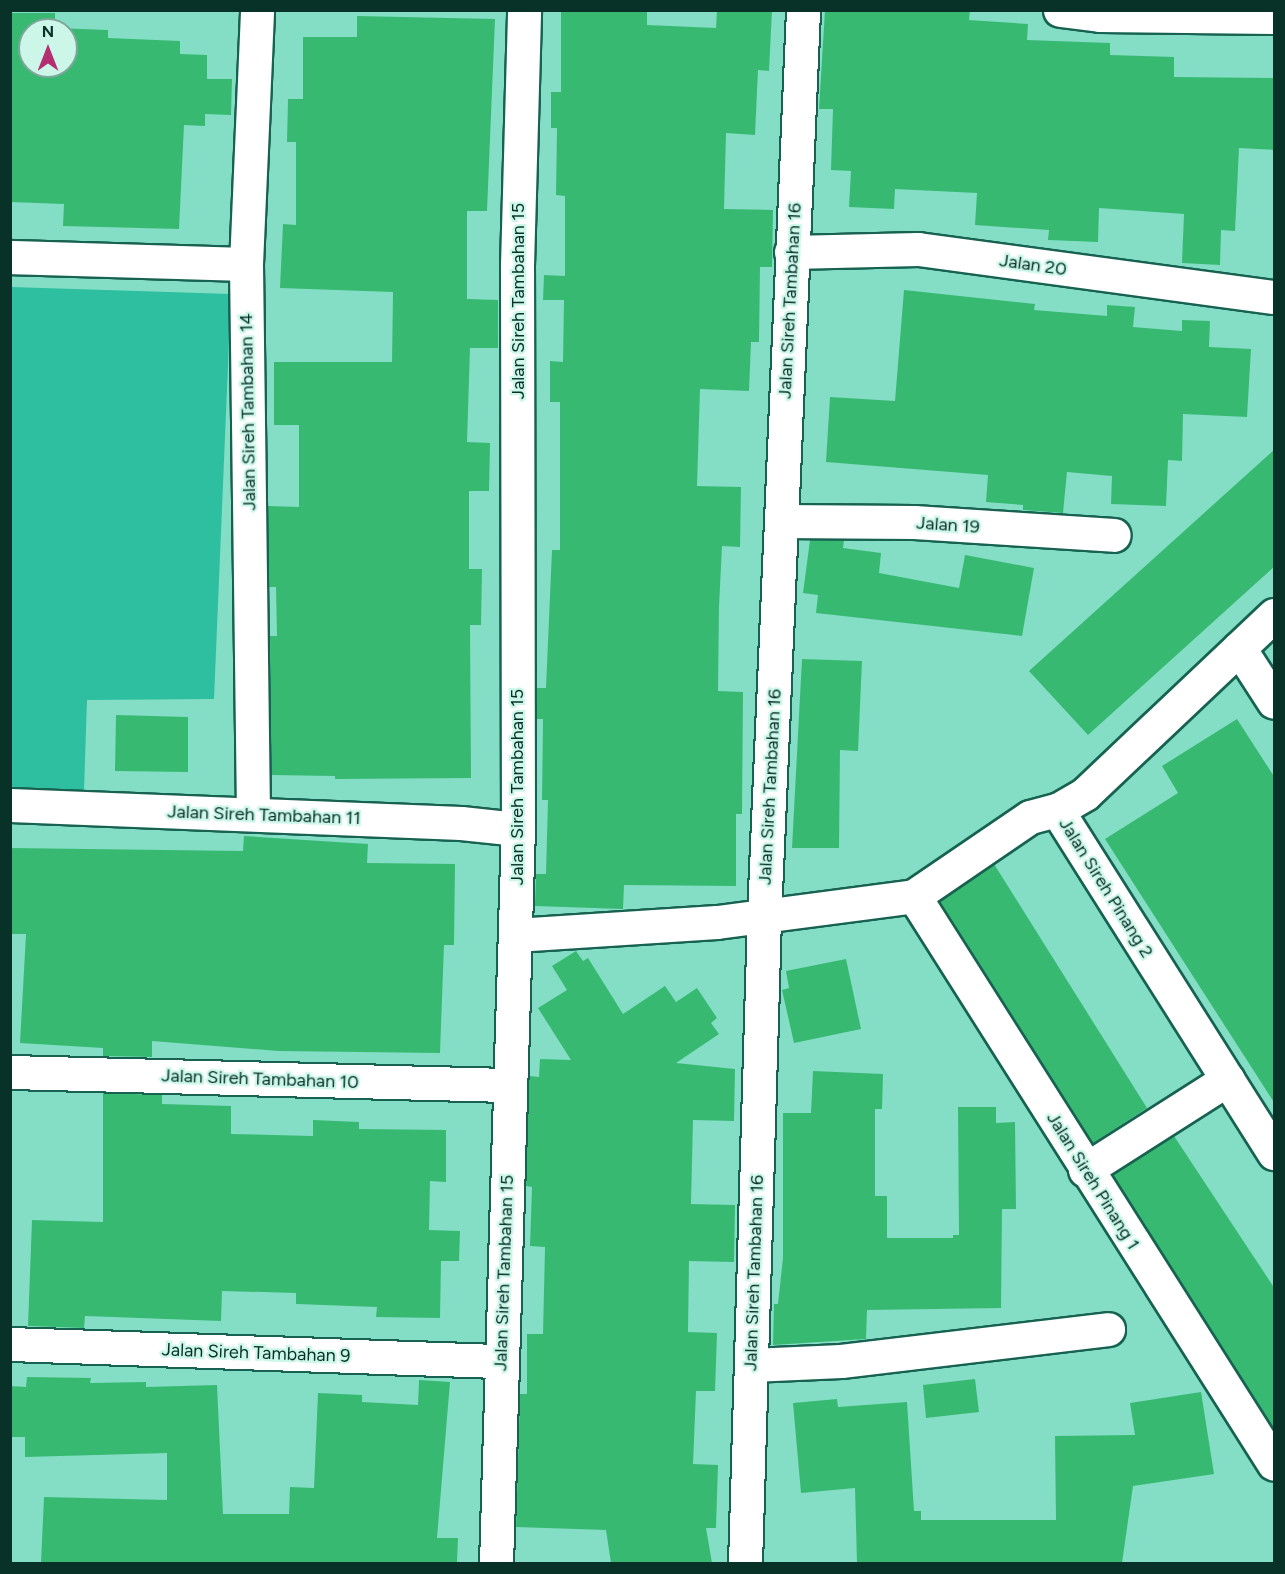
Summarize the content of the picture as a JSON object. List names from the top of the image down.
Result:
{
  "streets": {
    "street": [
      "Jalan 20",
      "Jalan Sireh Tambahan 15",
      "Jalan Sireh Tambahan 16",
      "Jalan Sireh Tambahan 14",
      "Jalan 19",
      "Jalan Sireh Tambahan 11",
      "Jalan Sireh Pinang 2",
      "Jalan Sireh Tambahan 10",
      "Jalan Sireh Pinang 1",
      "Jalan Sireh Tambahan 9"
    ]
  },
  "crossings": [
    ["Jalan 20", "Jalan Sireh Tambahan 16"],
    ["Jalan Sireh Tambahan 15", "Jalan Sireh Tambahan 11"],
    ["Jalan Sireh Tambahan 15", "Jalan Sireh Tambahan 10"],
    ["Jalan Sireh Tambahan 15", "Jalan Sireh Tambahan 9"],
    ["Jalan Sireh Tambahan 16", "Jalan 19"],
    ["Jalan Sireh Tambahan 14", "Jalan Sireh Tambahan 11"]
  ],
  "north": "top"
}
